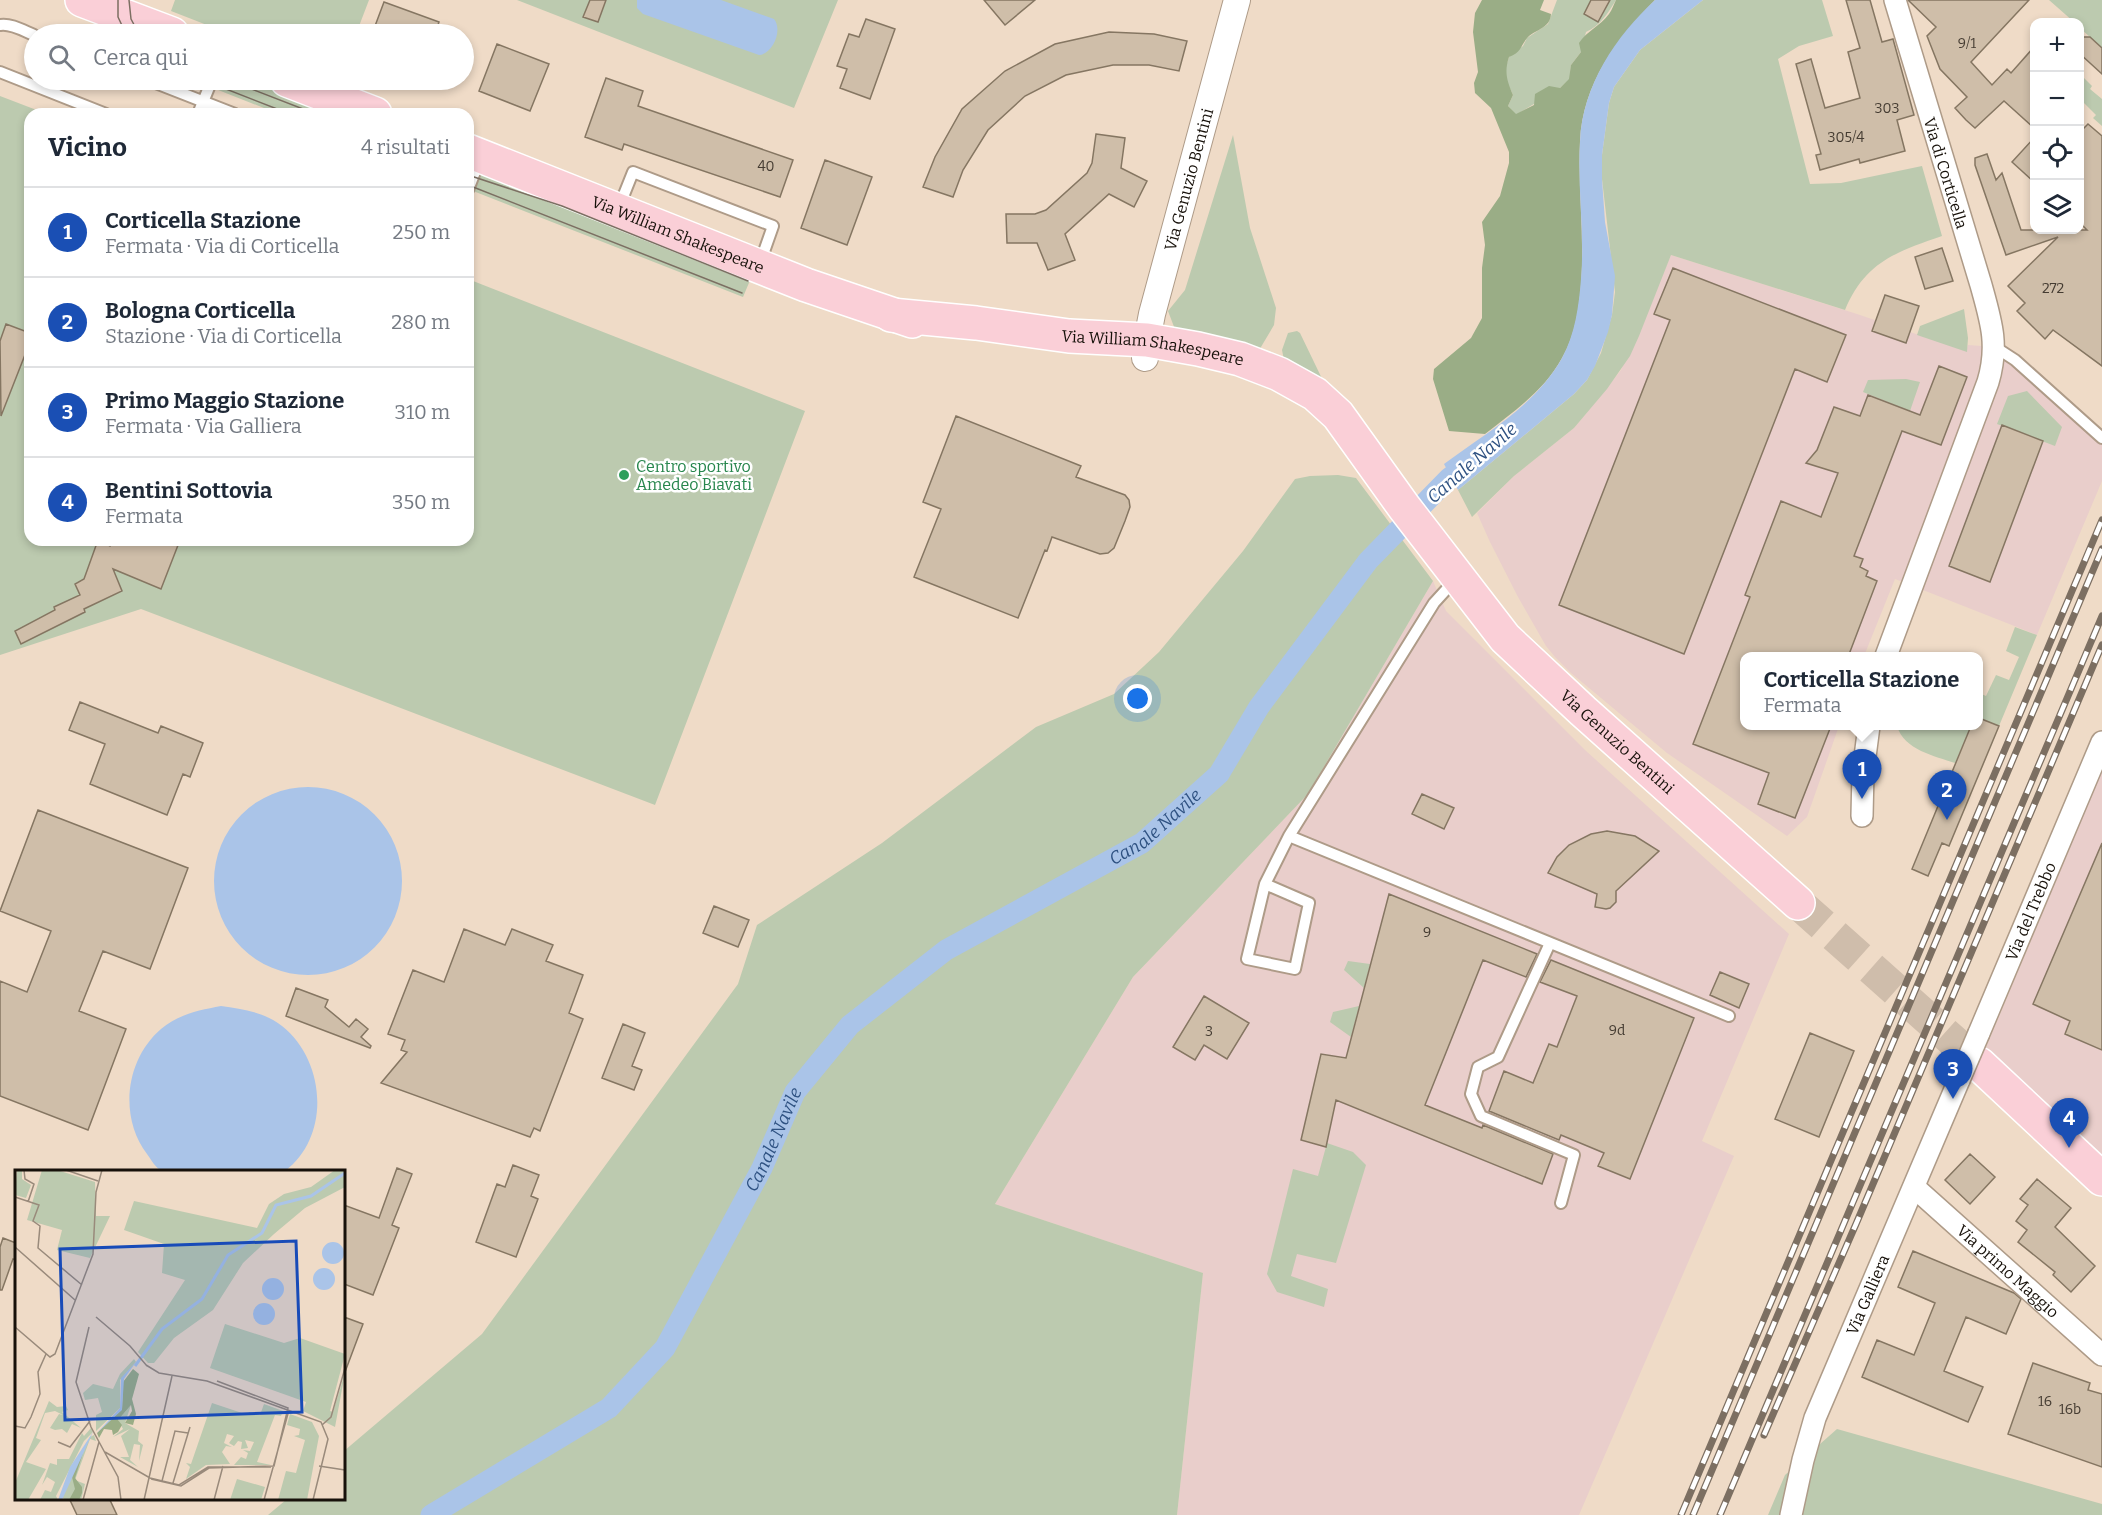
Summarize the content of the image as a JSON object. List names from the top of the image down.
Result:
{
  "streets": {
    "main road": ["Via Genuzio Bentini", "Via William Shakespeare"],
    "street": [
      "Via di Corticella",
      "Via del Trebbo",
      "Via primo Maggio",
      "Via Galliera"
    ]
  },
  "crossings": [
    ["Via Genuzio Bentini", "Via William Shakespeare"],
    ["Via del Trebbo", "Via Galliera"],
    ["Via primo Maggio", "Via Galliera"]
  ],
  "water": ["Canale Navile"],
  "places": ["Centro sportivo Amedeo Biavati"],
  "house_numbers": [
    "9/1",
    "303",
    "305/4",
    "40",
    "272",
    "9",
    "9d",
    "3",
    "16",
    "16b"
  ],
  "page": {
    "map_buttons": ["+", "−"],
    "search": "Cerca qui",
    "heading": ["Vicino", "4 risultati"],
    "list": [
      {
        "mark": "1",
        "name": "Corticella Stazione",
        "note": "Fermata · Via di Corticella",
        "value": "250 m"
      },
      {
        "mark": "2",
        "name": "Bologna Corticella",
        "note": "Stazione · Via di Corticella",
        "value": "280 m"
      },
      {
        "mark": "3",
        "name": "Primo Maggio Stazione",
        "note": "Fermata · Via Galliera",
        "value": "310 m"
      },
      {
        "mark": "4",
        "name": "Bentini Sottovia",
        "note": "Fermata",
        "value": "350 m"
      }
    ],
    "popup": ["Corticella Stazione", "Fermata"],
    "pins": [
      "1",
      "2",
      "3",
      "4"
    ]
  }
}
